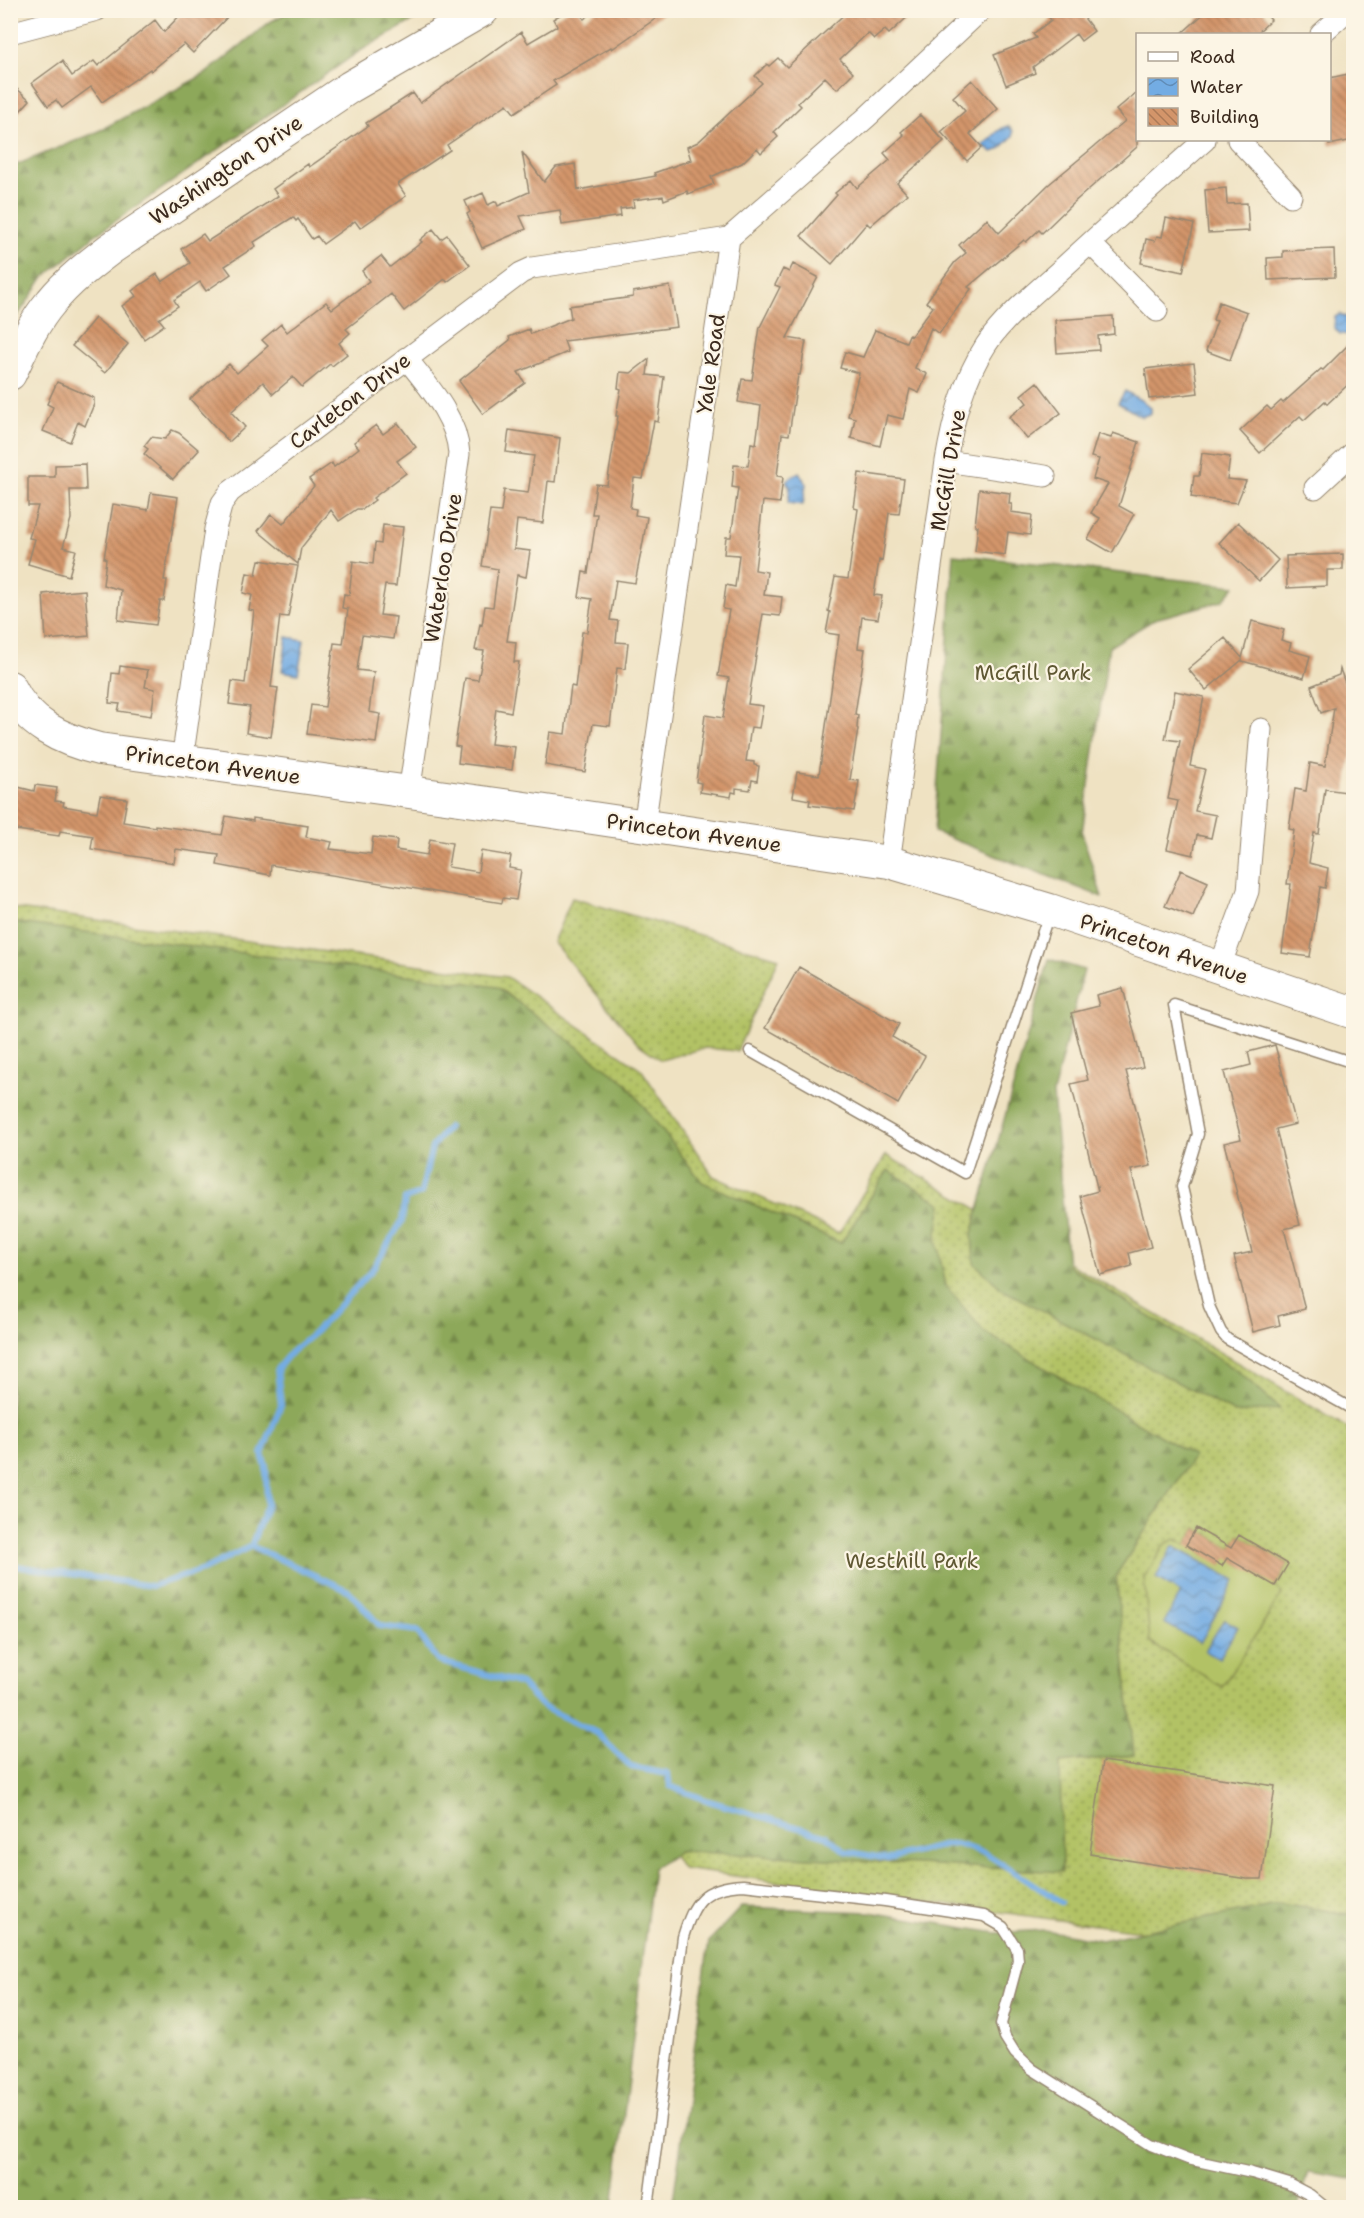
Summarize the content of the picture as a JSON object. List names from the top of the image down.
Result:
{
  "streets": {
    "street": [
      "Washington Drive",
      "Yale Road",
      "Carleton Drive",
      "McGill Drive",
      "Waterloo Drive",
      "Princeton Avenue"
    ]
  },
  "crossings": [
    ["Yale Road", "Carleton Drive"],
    ["Yale Road", "Princeton Avenue"],
    ["Carleton Drive", "Waterloo Drive"],
    ["Carleton Drive", "Princeton Avenue"],
    ["McGill Drive", "Princeton Avenue"],
    ["Waterloo Drive", "Princeton Avenue"]
  ],
  "parks": ["McGill Park", "Westhill Park"],
  "legend": ["Road", "Water", "Building"]
}
